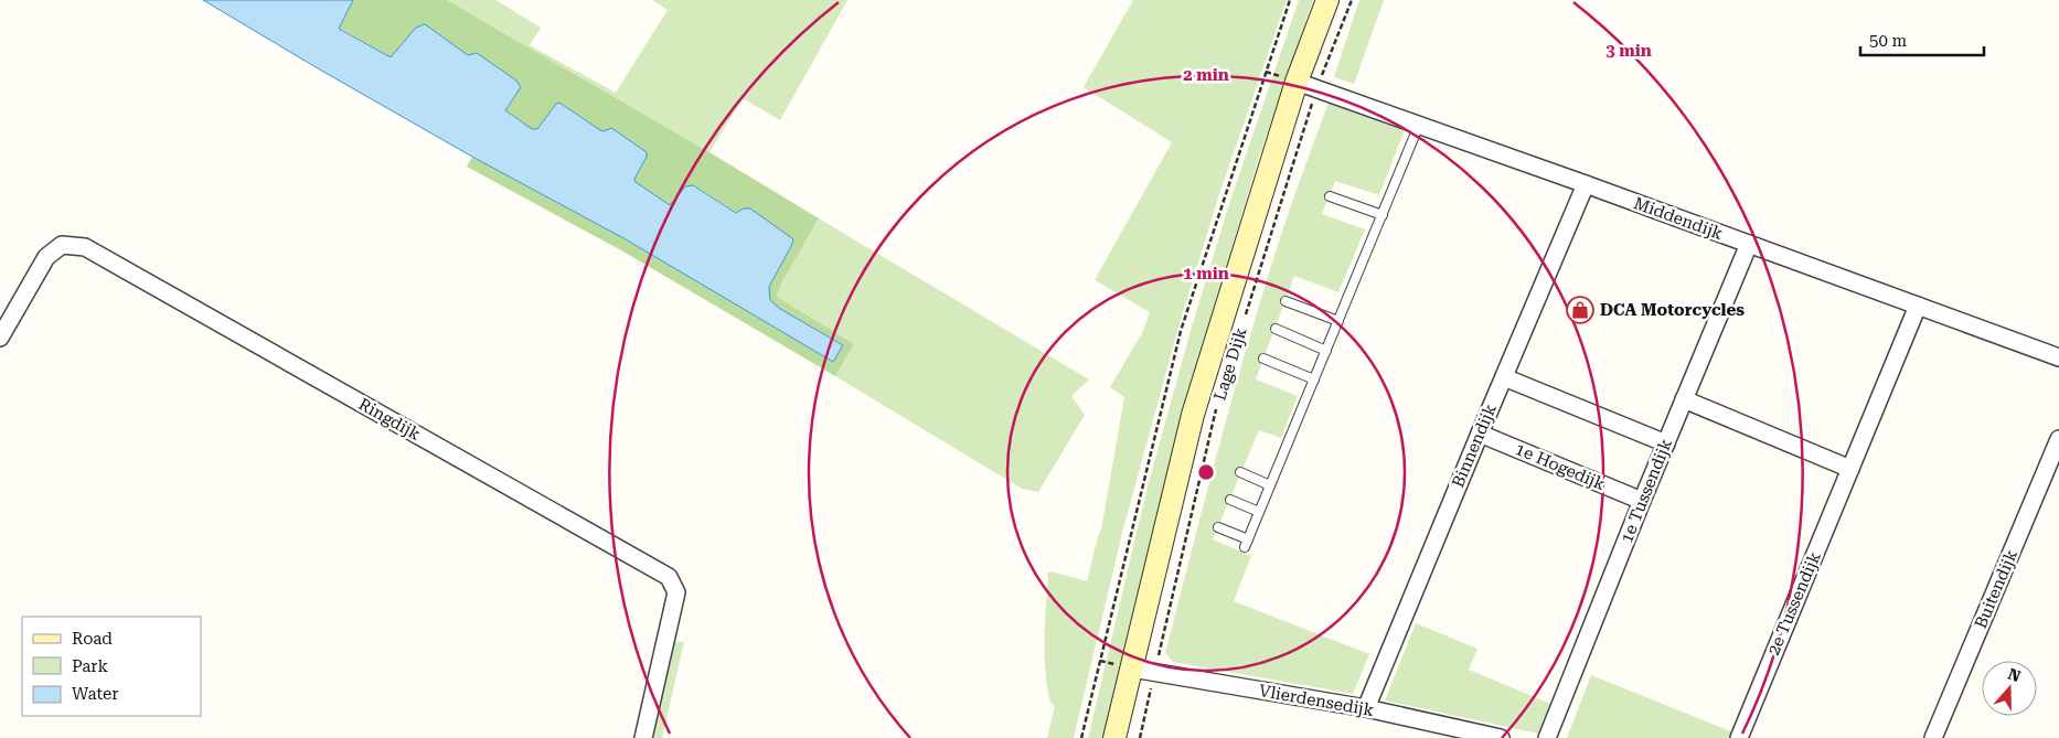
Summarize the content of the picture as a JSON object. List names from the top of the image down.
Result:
{
  "streets": {
    "main road": ["Lage Dijk"],
    "street": [
      "Middendijk",
      "Ringdijk",
      "Binnendijk",
      "1e Hogedijk",
      "1e Tussendijk",
      "Buitendijk",
      "2e Tussendijk",
      "Vlierdensedijk"
    ]
  },
  "crossings": [
    ["Middendijk", "Lage Dijk"],
    ["Middendijk", "Binnendijk"],
    ["Middendijk", "1e Tussendijk"],
    ["Middendijk", "2e Tussendijk"],
    ["Lage Dijk", "Vlierdensedijk"],
    ["Binnendijk", "1e Hogedijk"],
    ["Binnendijk", "Vlierdensedijk"],
    ["1e Hogedijk", "1e Tussendijk"]
  ],
  "places": {
    "shop": ["DCA Motorcycles"]
  },
  "legend": ["Road", "Park", "Water"],
  "scale_bar": "50 m",
  "north": "top",
  "rings": ["3 min", "2 min", "1 min"]
}
